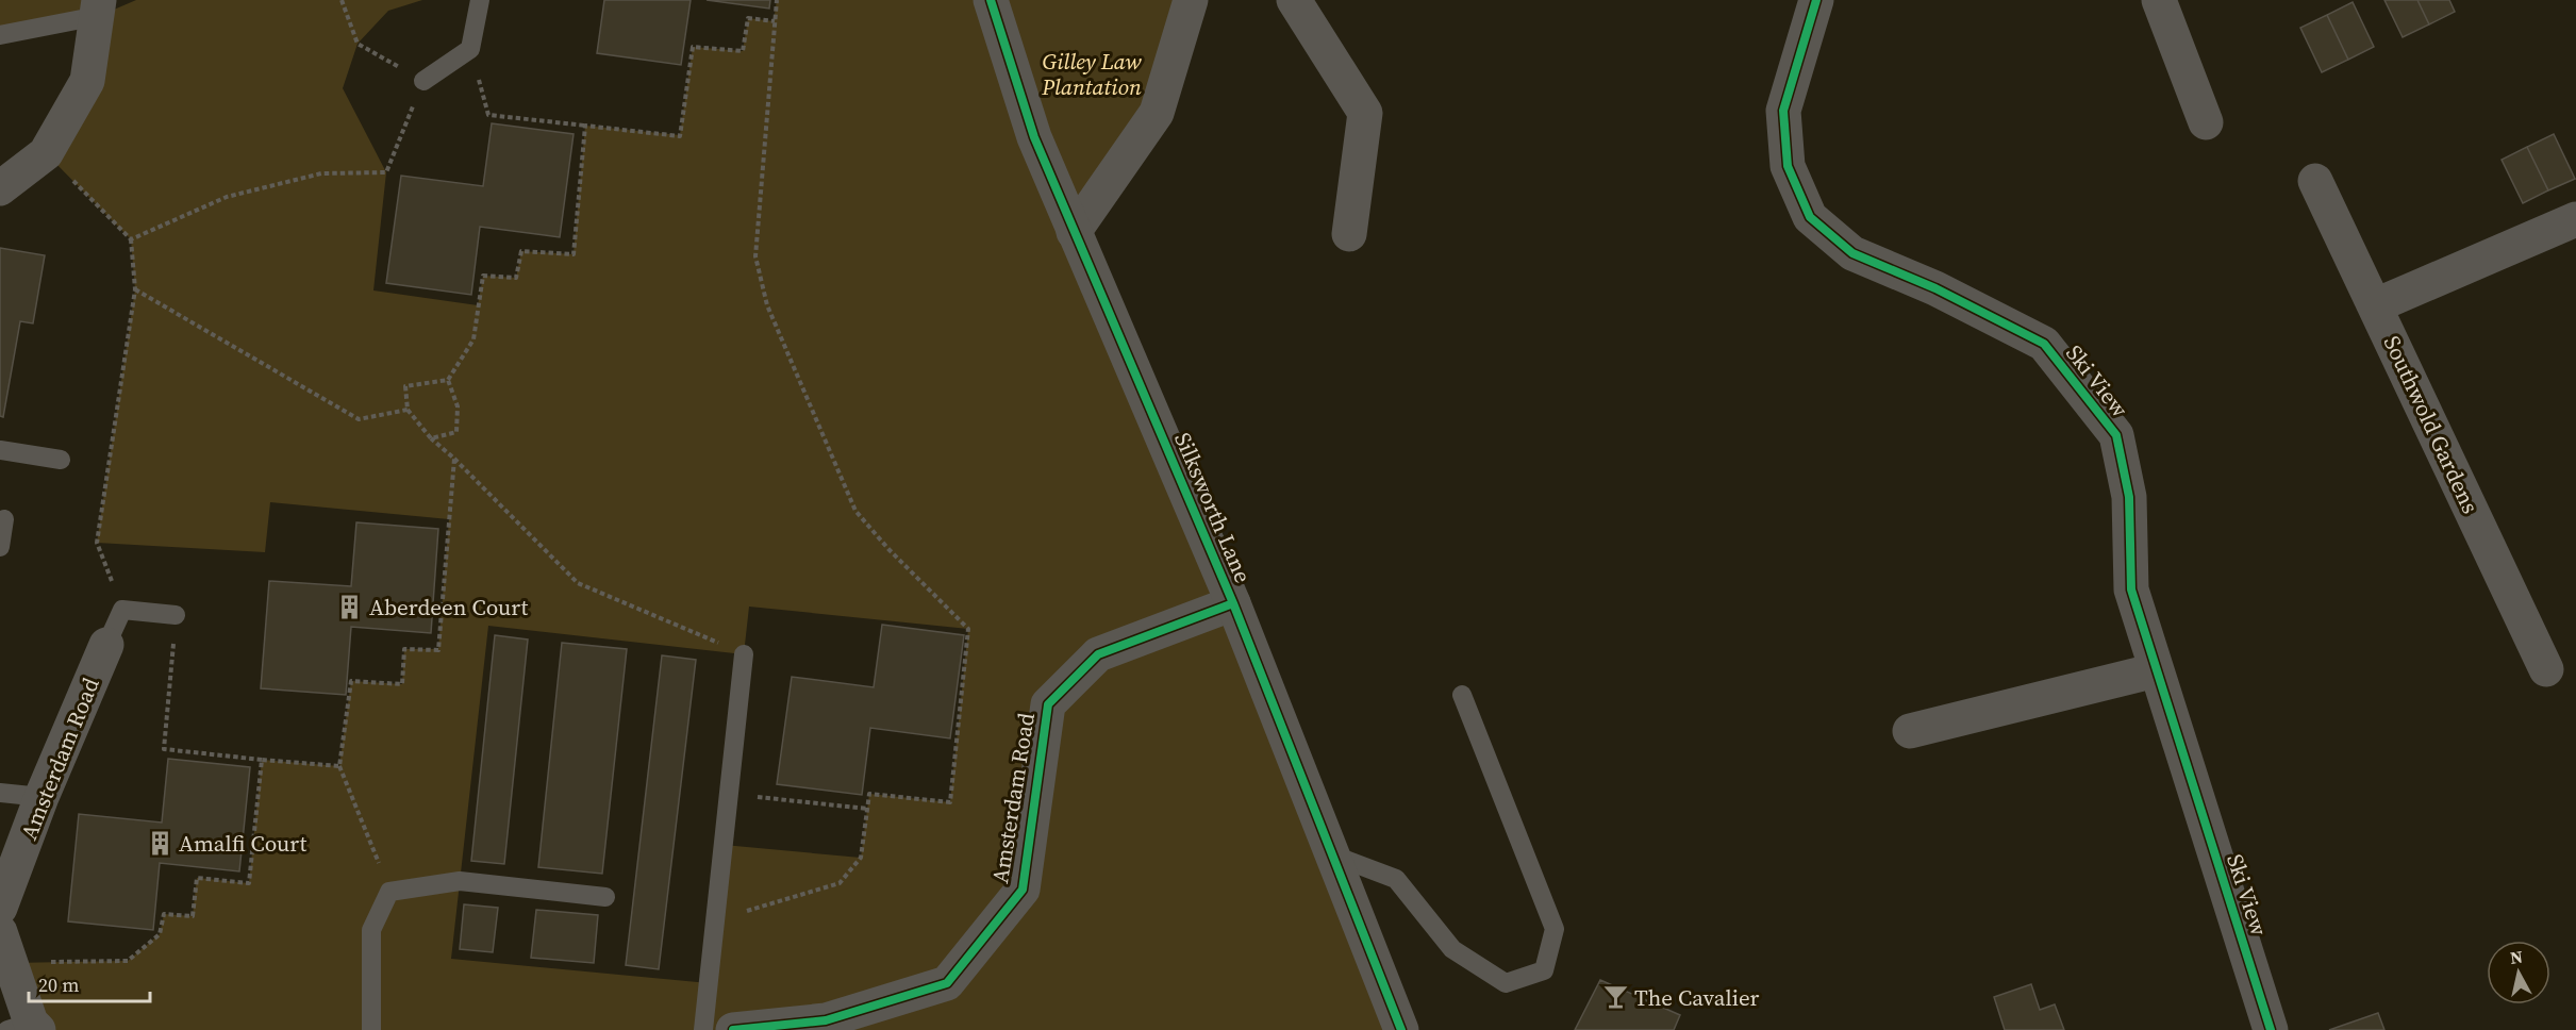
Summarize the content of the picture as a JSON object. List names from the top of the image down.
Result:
{
  "streets": {
    "street": [
      "Ski View",
      "Southwold Gardens",
      "Silksworth Lane",
      "Amsterdam Road"
    ]
  },
  "crossings": [
    ["Silksworth Lane", "Amsterdam Road"]
  ],
  "parks": ["Gilley Law Plantation"],
  "places": {
    "building": ["Aberdeen Court", "Amalfi Court"],
    "bar": ["The Cavalier"]
  },
  "scale_bar": "20 m",
  "north": "top"
}
